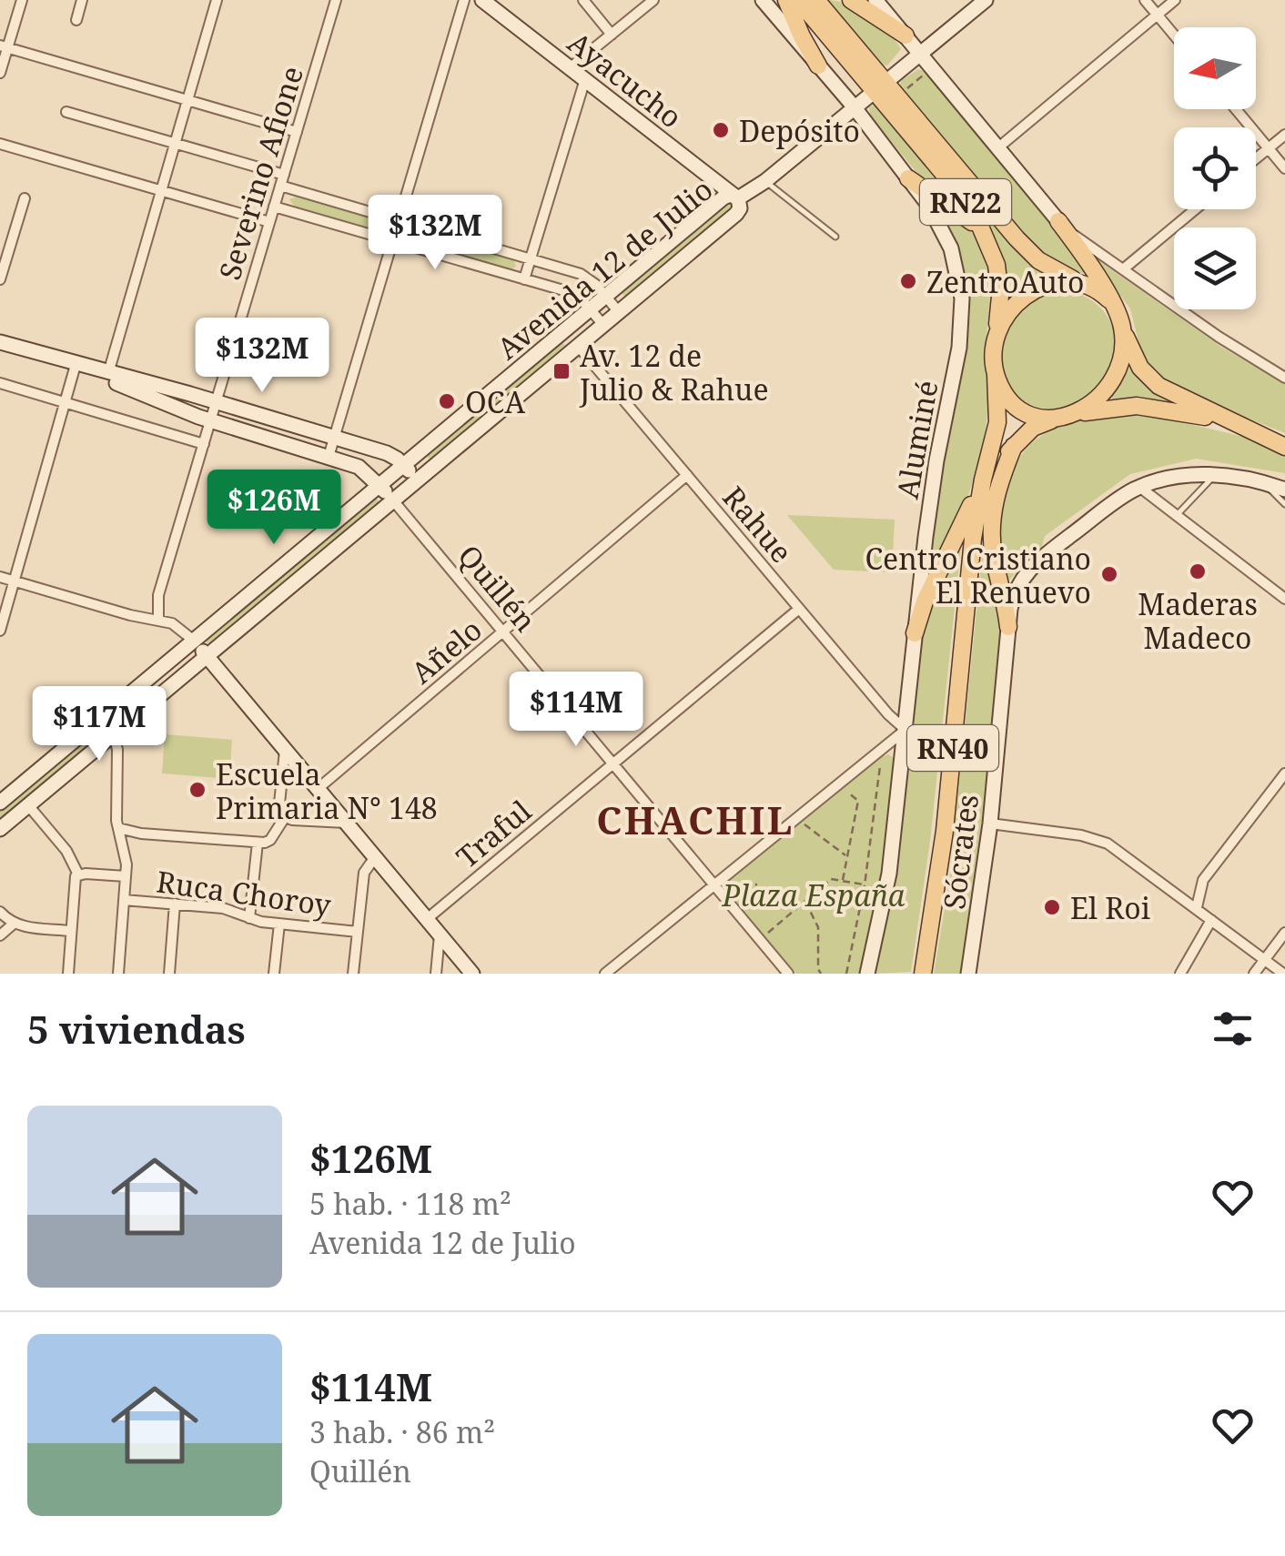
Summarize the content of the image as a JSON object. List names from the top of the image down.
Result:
{
  "streets": {
    "main road": ["RN22", "RN40"],
    "street": [
      "Ayacucho",
      "Severino Afione",
      "Avenida 12 de Julio",
      "Aluminé",
      "Rahue",
      "Quillén",
      "Añelo",
      "Traful",
      "Sócrates",
      "Ruca Choroy"
    ]
  },
  "crossings": [
    ["Ayacucho", "Avenida 12 de Julio"],
    ["Severino Afione", "Quillén"],
    ["RN22", "Avenida 12 de Julio"],
    ["RN22", "RN40"],
    ["Avenida 12 de Julio", "Aluminé"],
    ["Avenida 12 de Julio", "Rahue"],
    ["Avenida 12 de Julio", "Quillén"],
    ["Aluminé", "Rahue"],
    ["Rahue", "Añelo"],
    ["Rahue", "Traful"],
    ["Quillén", "Añelo"],
    ["Quillén", "Traful"]
  ],
  "districts": ["CHACHIL"],
  "parks": ["Plaza España"],
  "places": {
    "other": [
      "Depósito",
      "ZentroAuto",
      "OCA",
      "Maderas Madeco",
      "Centro Cristiano El Renuevo",
      "Escuela Primaria N° 148",
      "El Roi"
    ],
    "transit": ["Av. 12 de Julio & Rahue"]
  },
  "north": "left",
  "page": {
    "price": [
      "$132M",
      "$132M",
      "$126M",
      "$114M",
      "$117M"
    ],
    "heading": "5 viviendas",
    "list": [
      {
        "name": "$126M",
        "note": "5 hab. · 118 m² · Avenida 12 de Julio"
      },
      {
        "name": "$114M",
        "note": "3 hab. · 86 m² · Quillén"
      }
    ]
  }
}
